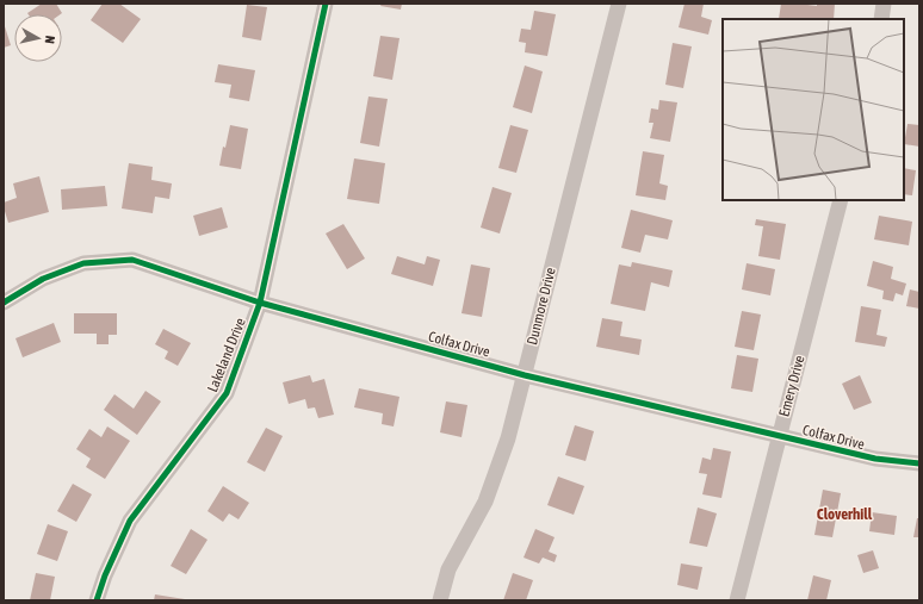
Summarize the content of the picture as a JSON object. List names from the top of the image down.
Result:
{
  "streets": {
    "street": [
      "Dunmore Drive",
      "Colfax Drive",
      "Lakeland Drive",
      "Emery Drive"
    ]
  },
  "crossings": [
    ["Dunmore Drive", "Colfax Drive"],
    ["Colfax Drive", "Lakeland Drive"],
    ["Colfax Drive", "Emery Drive"]
  ],
  "districts": ["Cloverhill"],
  "north": "right"
}
